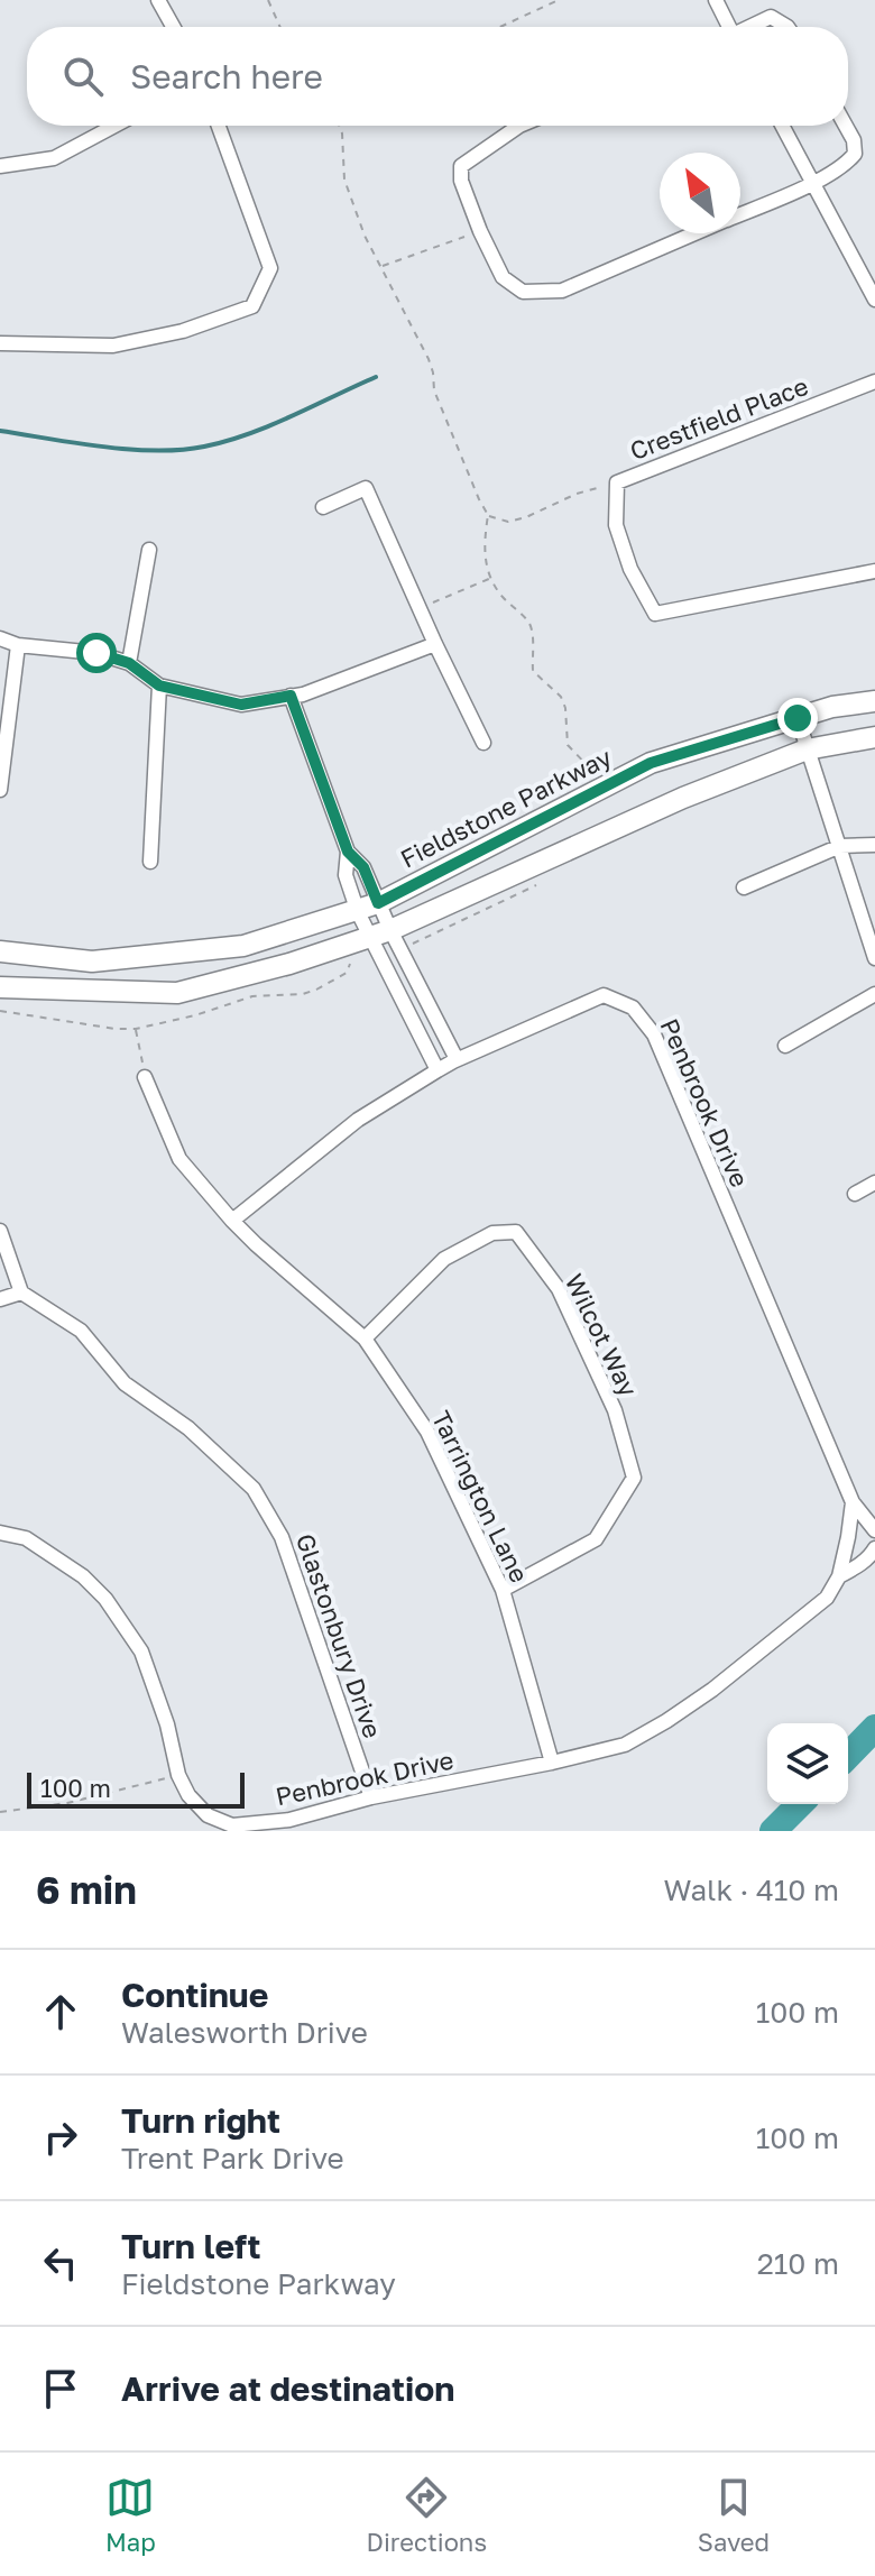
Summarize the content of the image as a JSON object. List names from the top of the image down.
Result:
{
  "streets": {
    "street": [
      "Crestfield Place",
      "Fieldstone Parkway",
      "Penbrook Drive",
      "Wilcot Way",
      "Tarrington Lane",
      "Glastonbury Drive"
    ]
  },
  "crossings": [
    ["Penbrook Drive", "Tarrington Lane"],
    ["Penbrook Drive", "Glastonbury Drive"],
    ["Wilcot Way", "Tarrington Lane"]
  ],
  "scale_bar": "100 m",
  "north": "top left",
  "page": {
    "search": "Search here",
    "scale": "100 m",
    "heading": ["6 min", "Walk · 410 m"],
    "list": [
      ["Continue", "Walesworth Drive", "100 m"],
      ["Turn right", "Trent Park Drive", "100 m"],
      ["Turn left", "Fieldstone Parkway", "210 m"],
      "Arrive at destination"
    ],
    "nav": ["Map", "Directions", "Saved"]
  }
}
